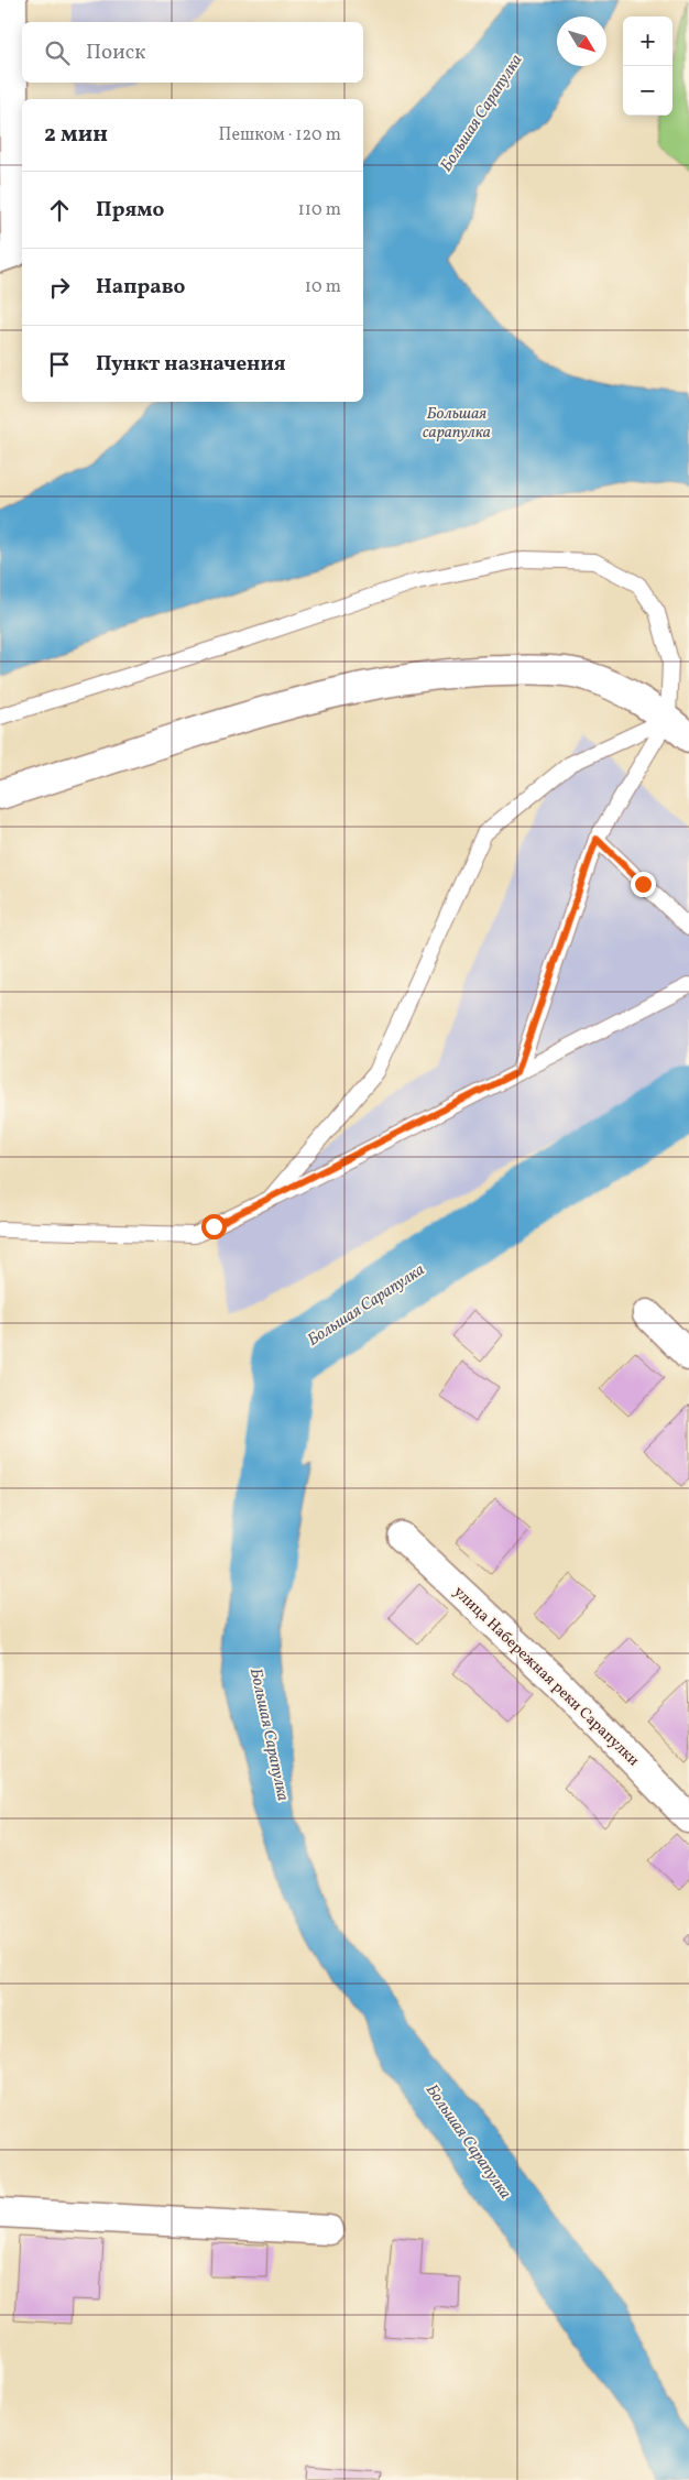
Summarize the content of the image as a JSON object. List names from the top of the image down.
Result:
{
  "streets": {
    "street": ["улица Набережная реки Сарапулки"]
  },
  "water": ["Большая Сарапулка", "Большая сарапулка"],
  "north": "bottom right",
  "page": {
    "map_buttons": ["+", "−"],
    "search": "Поиск",
    "heading": ["2 мин", "Пешком · 120 m"],
    "list": [
      ["Прямо", "110 m"],
      ["Направо", "10 m"],
      "Пункт назначения"
    ]
  }
}
